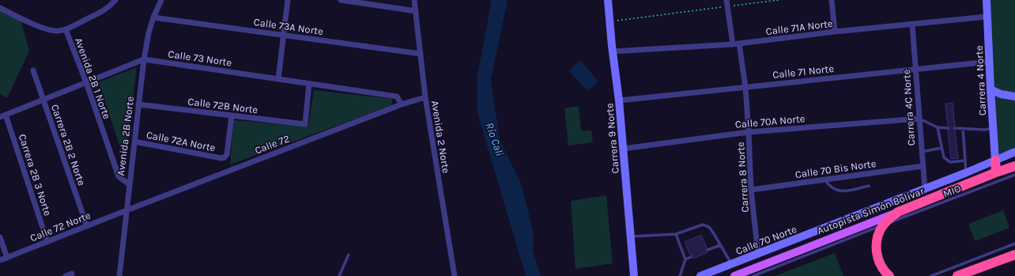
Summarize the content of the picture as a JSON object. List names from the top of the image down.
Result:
{
  "streets": {
    "highway": ["Autopista Simón Bolívar"],
    "street": [
      "Calle 73A Norte",
      "Calle 71A Norte",
      "Calle 73 Norte",
      "Calle 71 Norte",
      "Avenida 2B 1 Norte",
      "Carrera 4 Norte",
      "Calle 72B Norte",
      "Carrera 4C Norte",
      "Calle 70A Norte",
      "Avenida 2B Norte",
      "Avenida 2 Norte",
      "Carrera 9 Norte",
      "Calle 72A Norte",
      "Calle 72",
      "Carrera 2B 2 Norte",
      "Calle 70 Bis Norte",
      "Carrera 2B 3 Norte",
      "Carrera 8 Norte",
      "Calle 72 Norte",
      "Calle 70 Norte"
    ],
    "lane": ["MIO"]
  },
  "crossings": [
    ["Calle 73A Norte", "Avenida 2B Norte"],
    ["Calle 73A Norte", "Avenida 2 Norte"],
    ["Calle 71A Norte", "Carrera 4 Norte"],
    ["Calle 71A Norte", "Carrera 4C Norte"],
    ["Calle 71A Norte", "Carrera 9 Norte"],
    ["Calle 71A Norte", "Carrera 8 Norte"],
    ["Calle 73 Norte", "Avenida 2B 1 Norte"],
    ["Calle 73 Norte", "Calle 72B Norte"],
    ["Calle 73 Norte", "Avenida 2B Norte"],
    ["Calle 73 Norte", "Calle 72"],
    ["Calle 73 Norte", "Carrera 2B 2 Norte"],
    ["Calle 73 Norte", "Carrera 2B 3 Norte"],
    ["Calle 71 Norte", "Carrera 4 Norte"],
    ["Calle 71 Norte", "Carrera 4C Norte"],
    ["Calle 71 Norte", "Carrera 9 Norte"],
    ["Calle 71 Norte", "Carrera 8 Norte"],
    ["Avenida 2B 1 Norte", "Avenida 2B Norte"],
    ["Carrera 4 Norte", "Calle 70 Norte"],
    ["Calle 72B Norte", "Avenida 2B Norte"],
    ["Calle 72B Norte", "Calle 72A Norte"],
    ["Carrera 4C Norte", "Calle 70A Norte"],
    ["Carrera 4C Norte", "Calle 70 Bis Norte"],
    ["Carrera 4C Norte", "Calle 70 Norte"],
    ["Calle 70A Norte", "Carrera 9 Norte"],
    ["Calle 70A Norte", "Carrera 8 Norte"],
    ["Avenida 2B Norte", "Calle 72A Norte"],
    ["Avenida 2B Norte", "Calle 72"],
    ["Avenida 2B Norte", "Calle 72 Norte"],
    ["Avenida 2 Norte", "Calle 72"],
    ["Calle 72", "Calle 72 Norte"],
    ["Carrera 2B 2 Norte", "Calle 72 Norte"],
    ["Calle 70 Bis Norte", "Carrera 8 Norte"],
    ["Carrera 2B 3 Norte", "Calle 72 Norte"],
    ["Carrera 8 Norte", "Calle 70 Norte"]
  ],
  "water": ["Río Cali"]
}
